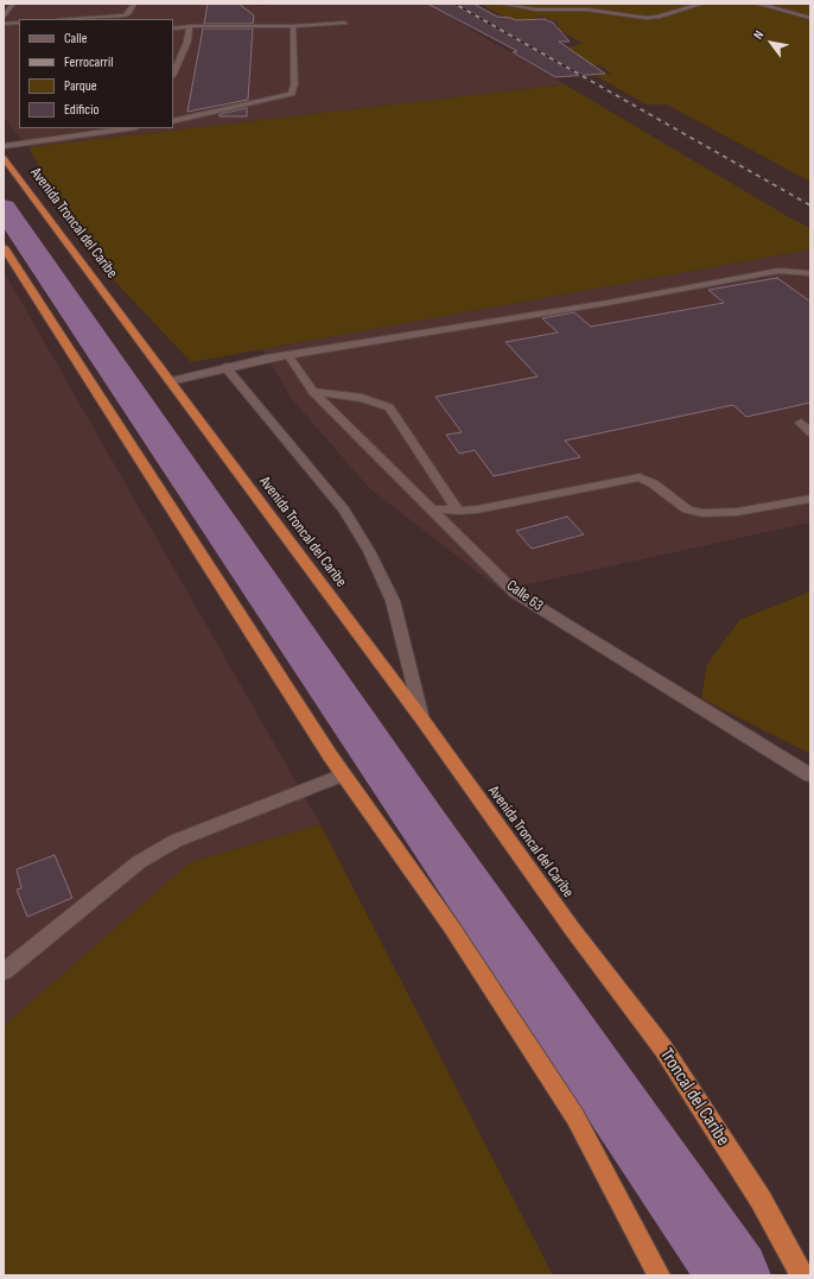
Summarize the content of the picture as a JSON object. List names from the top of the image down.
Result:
{
  "streets": {
    "highway": ["Avenida Troncal del Caribe", "Troncal del Caribe"],
    "street": ["Calle 63"]
  },
  "crossings": [
    ["Avenida Troncal del Caribe", "Troncal del Caribe"]
  ],
  "legend": [
    "Calle",
    "Ferrocarril",
    "Parque",
    "Edificio"
  ],
  "north": "top left"
}
